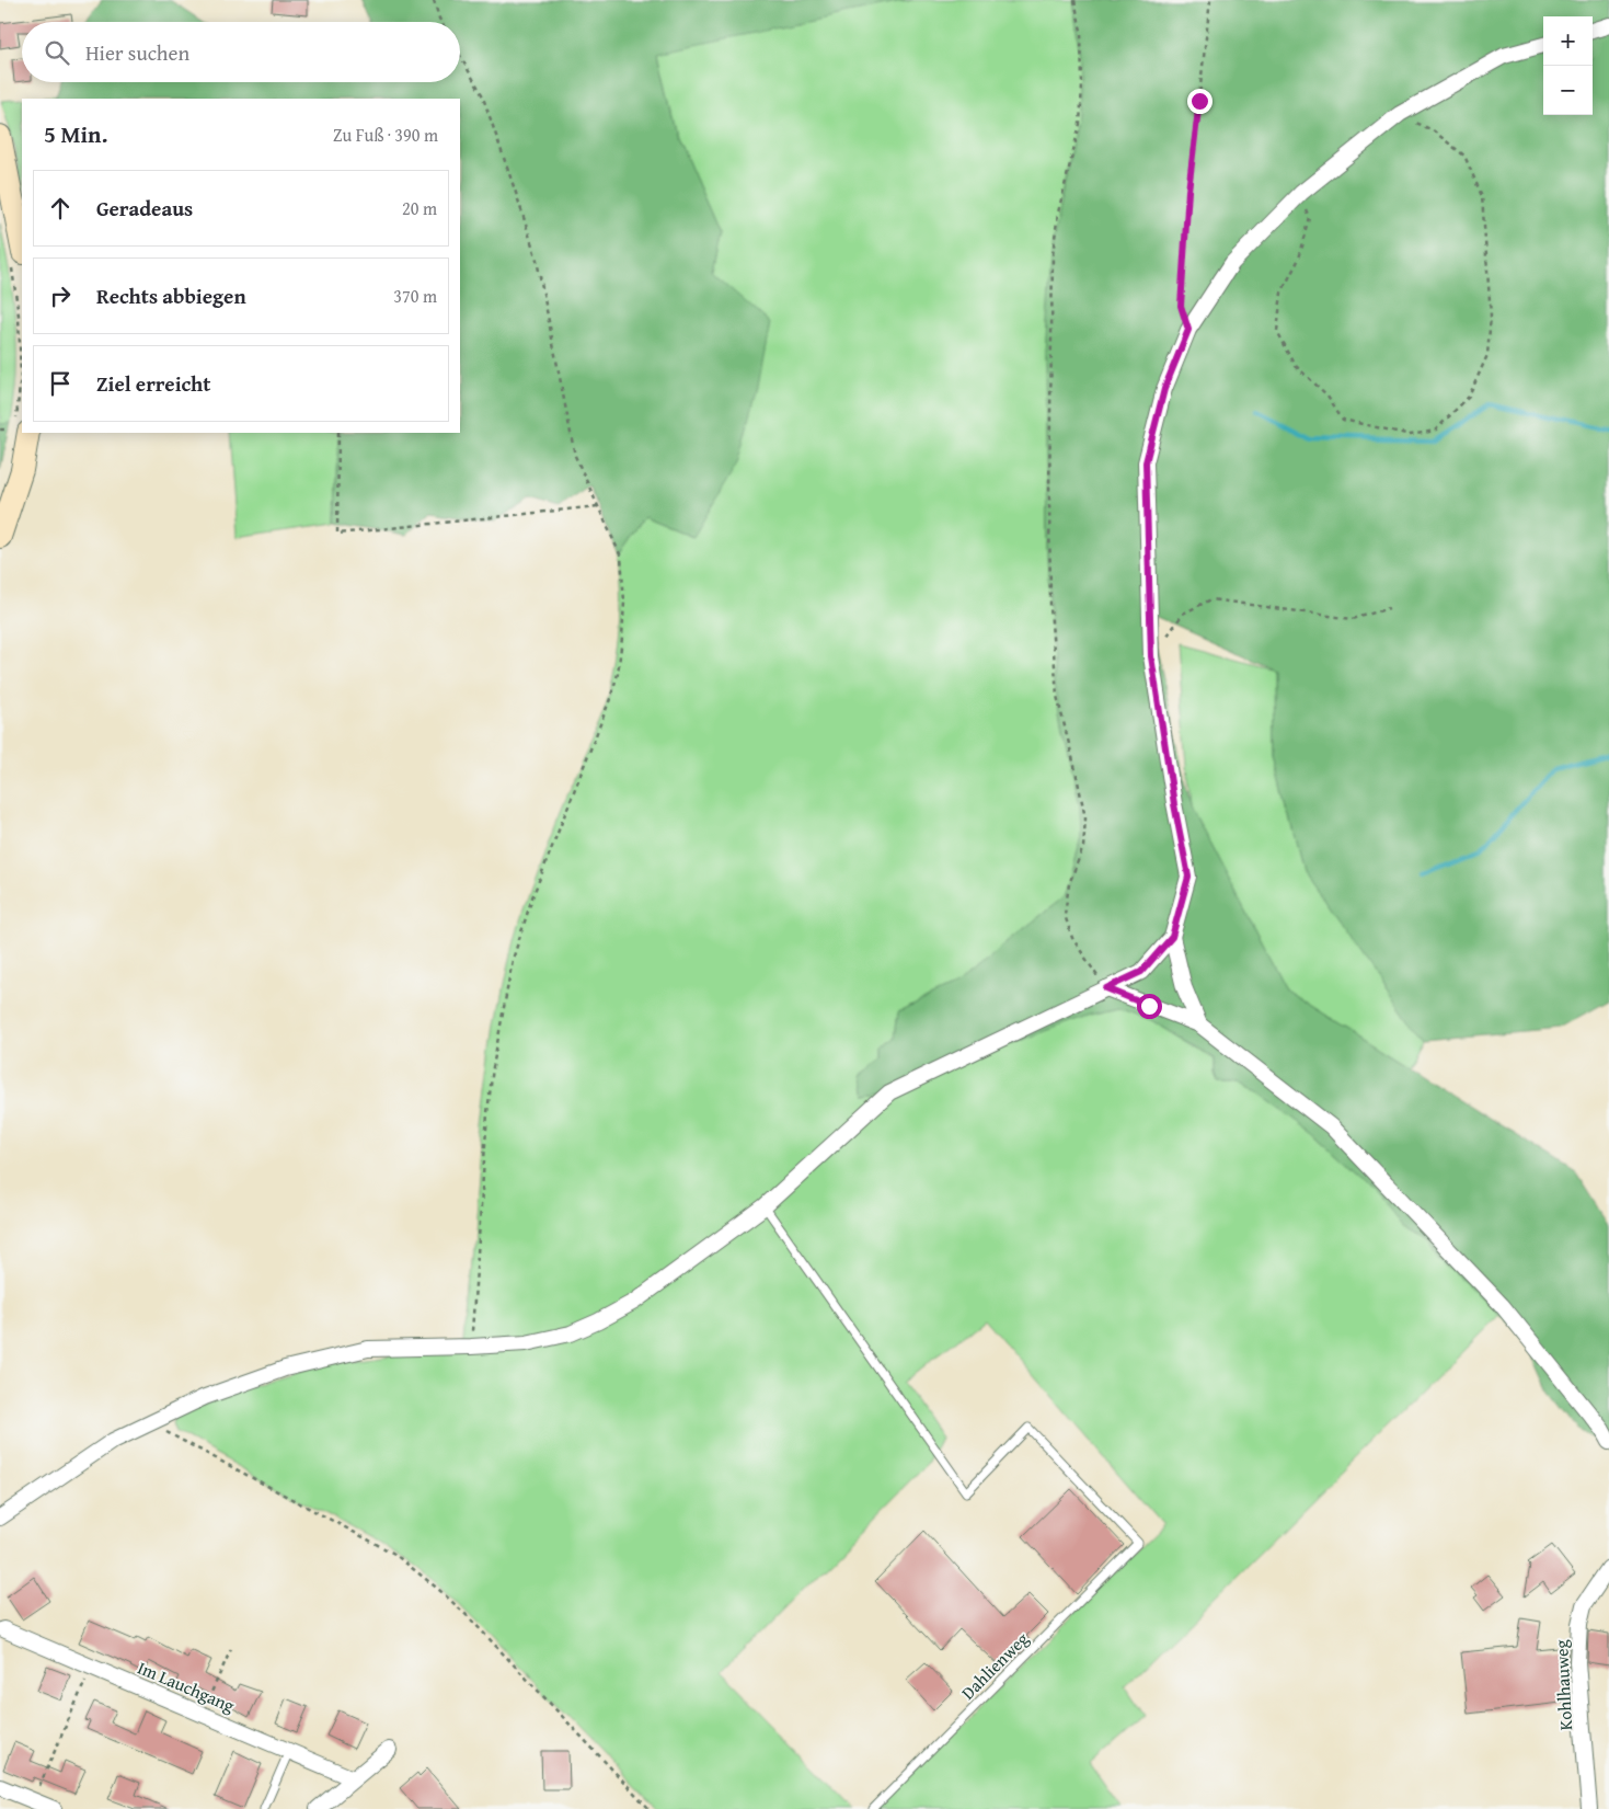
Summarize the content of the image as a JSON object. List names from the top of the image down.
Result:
{
  "streets": {
    "street": ["Kohlhauweg", "Im Lauchgang"],
    "lane": ["Dahlienweg"]
  },
  "page": {
    "map_buttons": ["+", "−"],
    "search": "Hier suchen",
    "heading": ["5 Min.", "Zu Fuß · 390 m"],
    "list": [
      ["Geradeaus", "20 m"],
      ["Rechts abbiegen", "370 m"],
      "Ziel erreicht"
    ]
  }
}
